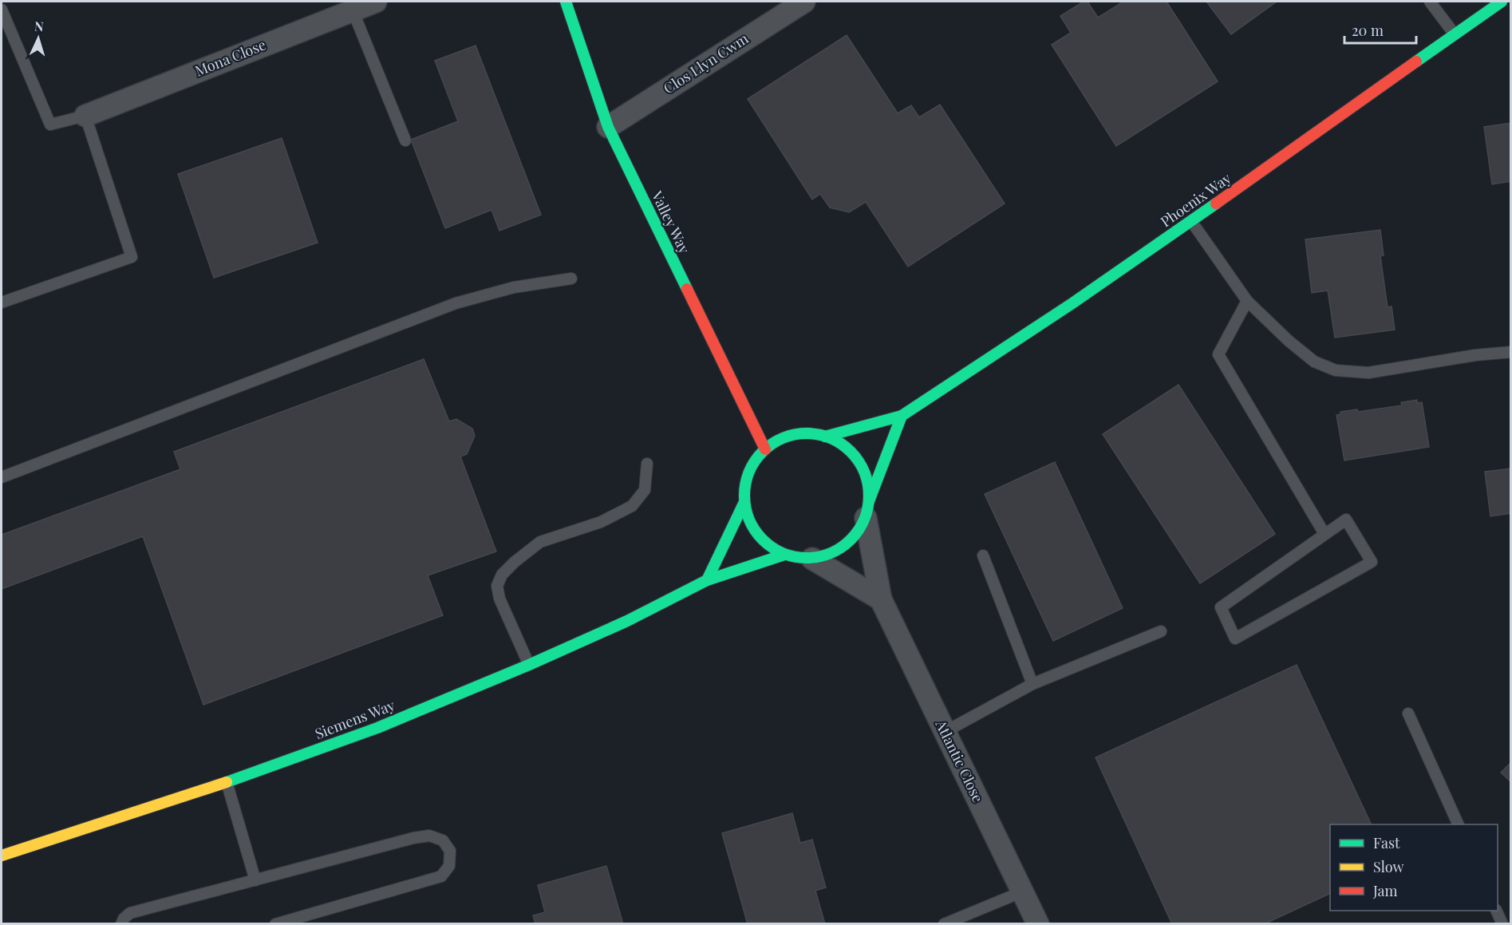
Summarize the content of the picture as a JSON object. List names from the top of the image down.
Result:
{
  "streets": {
    "street": [
      "Mona Close",
      "Clos Llyn Cwm",
      "Phoenix Way",
      "Valley Way",
      "Siemens Way",
      "Atlantic Close"
    ]
  },
  "crossings": [
    ["Clos Llyn Cwm", "Valley Way"],
    ["Phoenix Way", "Valley Way"],
    ["Phoenix Way", "Siemens Way"],
    ["Phoenix Way", "Atlantic Close"],
    ["Valley Way", "Siemens Way"],
    ["Valley Way", "Atlantic Close"],
    ["Siemens Way", "Atlantic Close"]
  ],
  "legend": ["Fast", "Slow", "Jam"],
  "scale_bar": "20 m",
  "north": "top"
}
